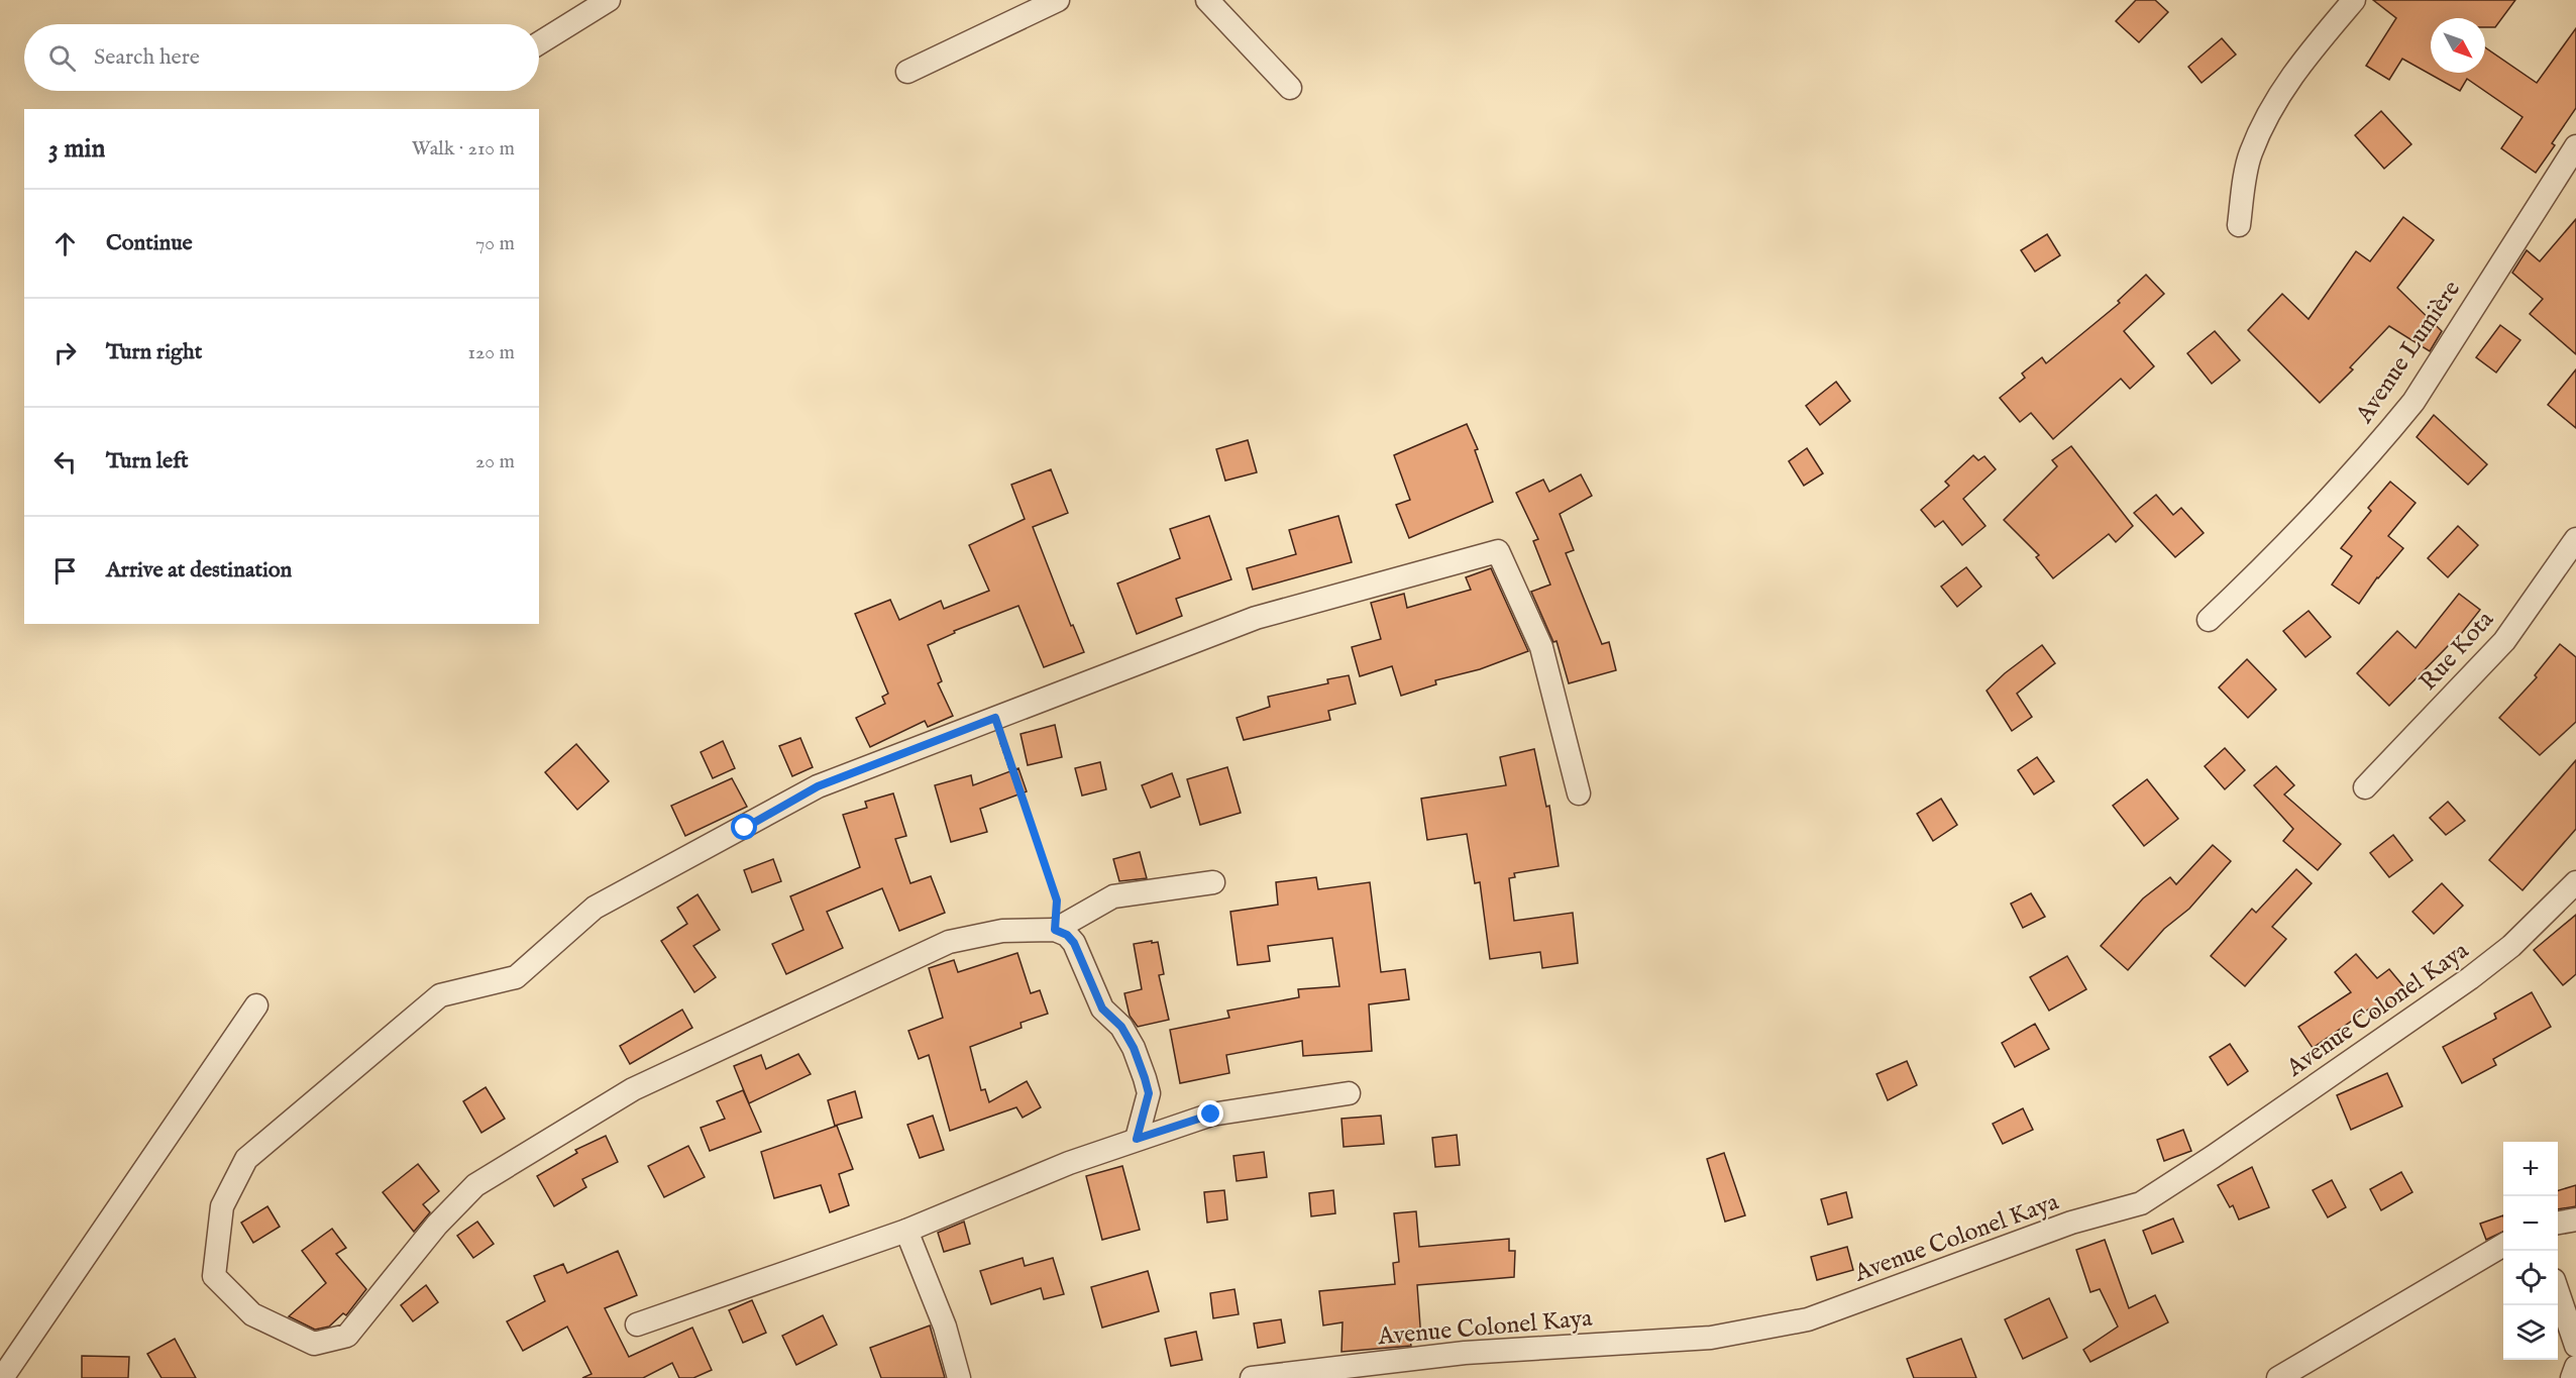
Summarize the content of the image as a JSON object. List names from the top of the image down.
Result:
{
  "streets": {
    "street": ["Avenue Lumière", "Rue Kota", "Avenue Colonel Kaya"]
  },
  "north": "bottom right",
  "page": {
    "search": "Search here",
    "heading": ["3 min", "Walk · 210 m"],
    "list": [
      ["Continue", "70 m"],
      ["Turn right", "120 m"],
      ["Turn left", "20 m"],
      "Arrive at destination"
    ],
    "map_buttons": ["+", "−"]
  }
}
